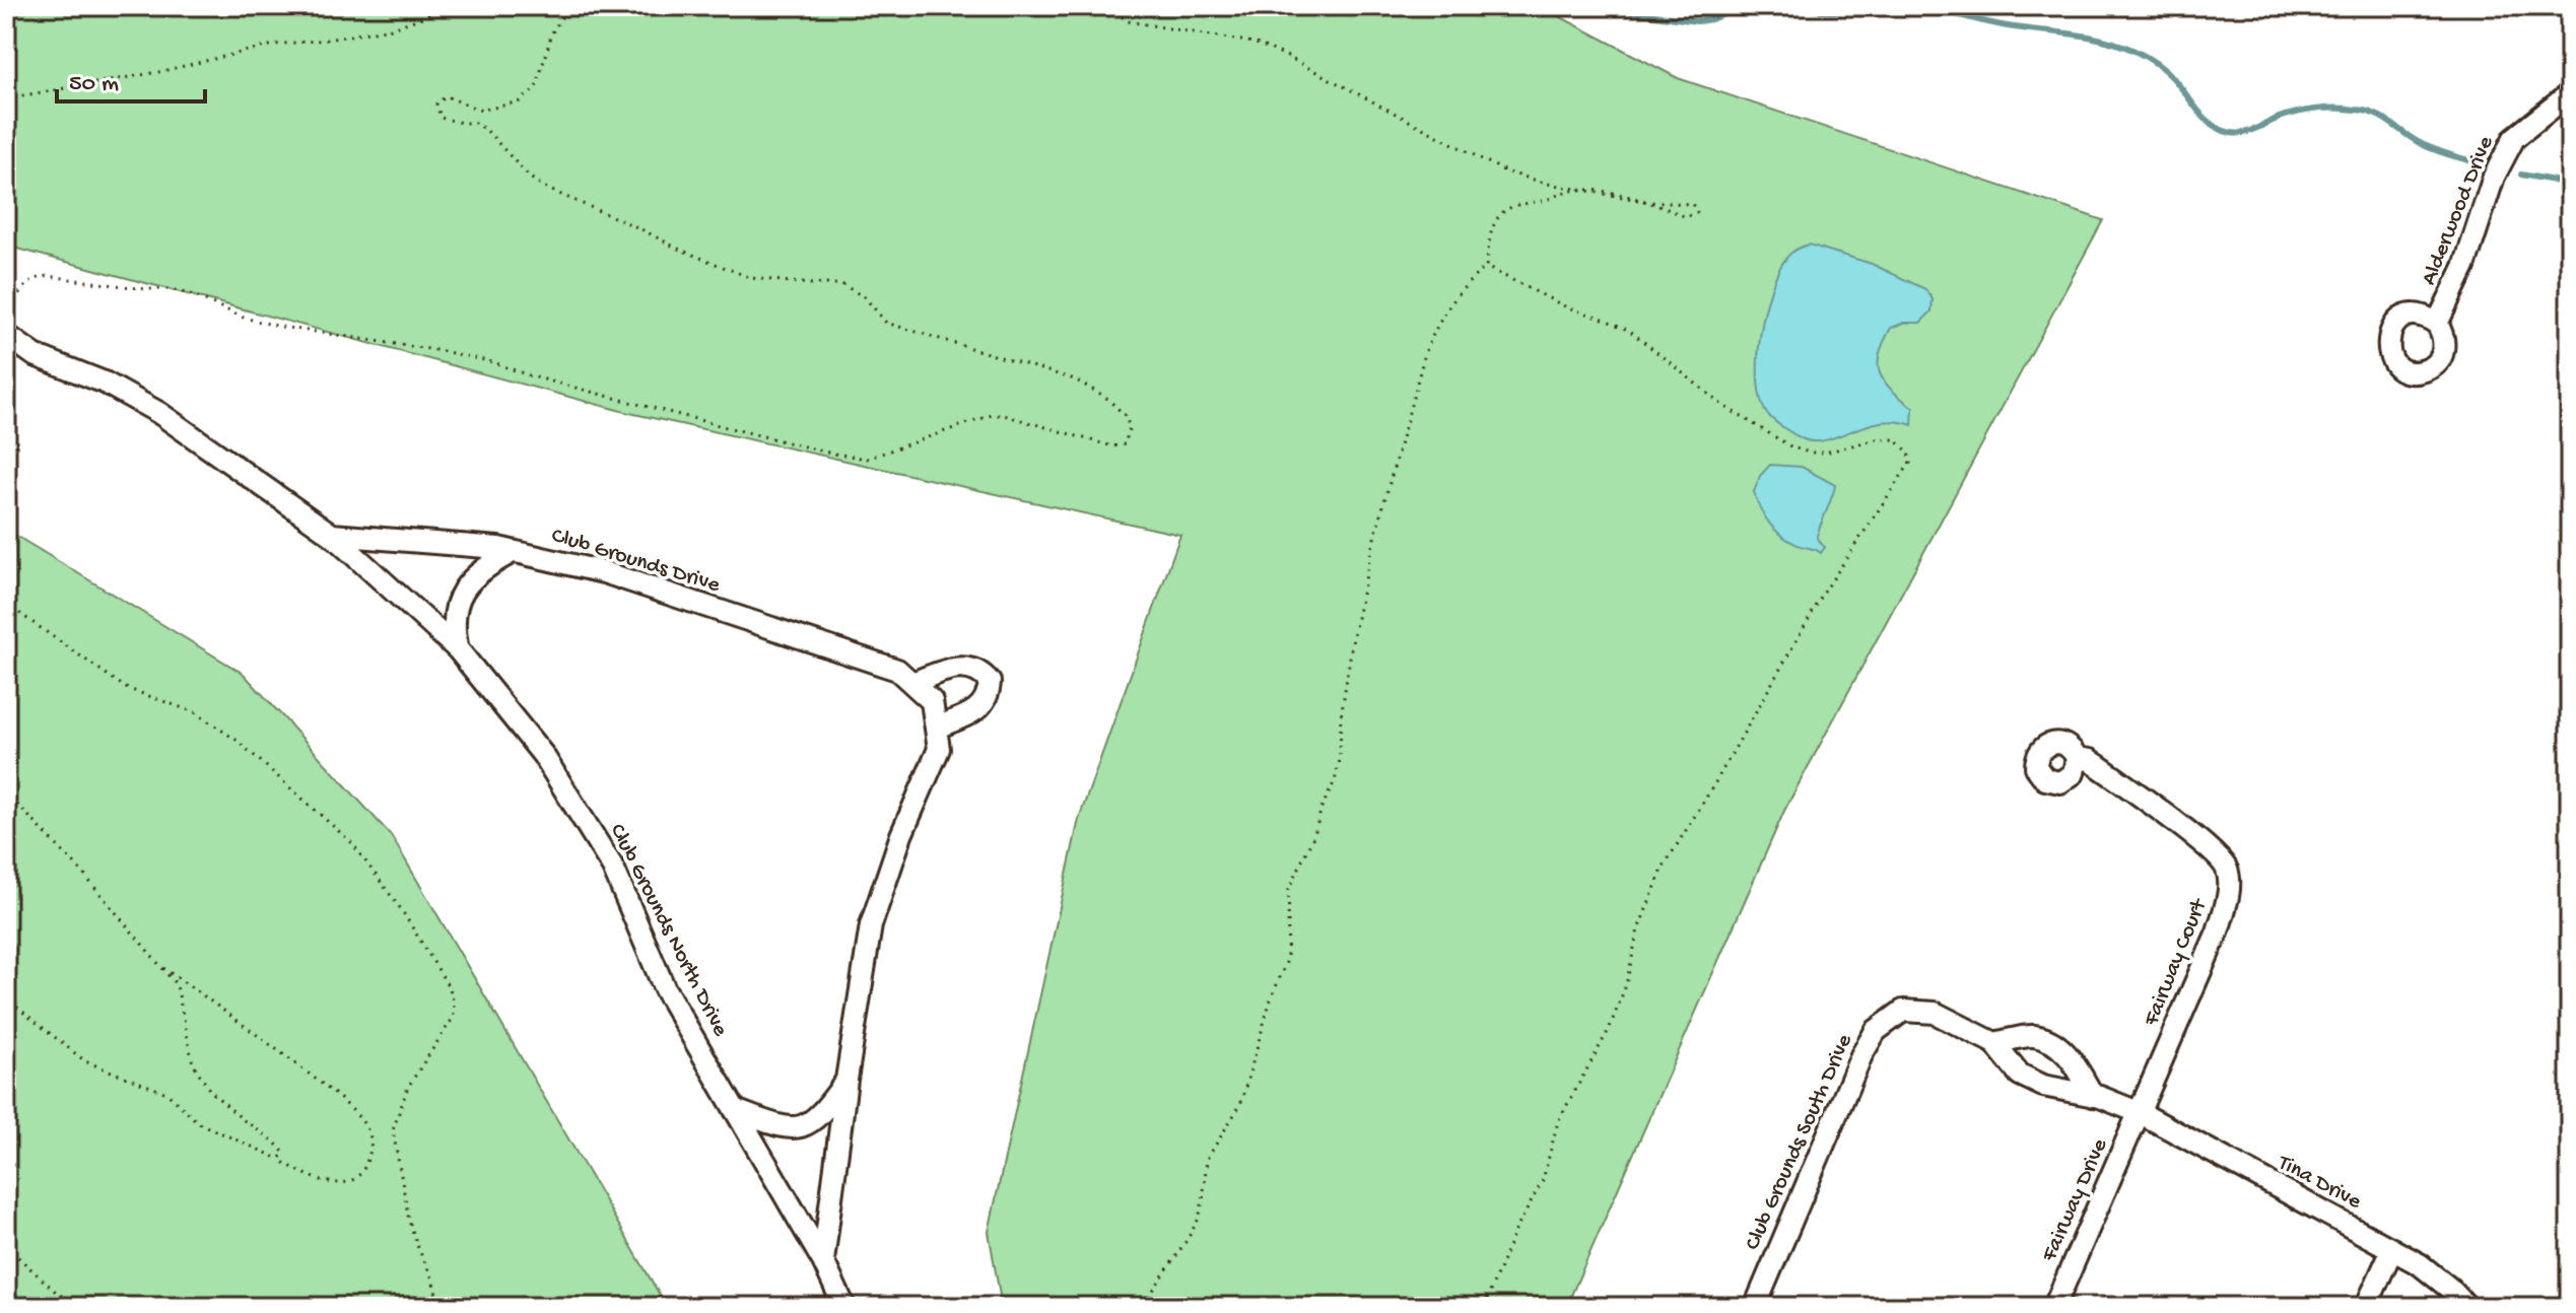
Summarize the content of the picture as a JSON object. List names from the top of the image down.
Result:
{
  "streets": {
    "street": [
      "Alderwood Drive",
      "Club Grounds Drive",
      "Club Grounds North Drive",
      "Fairway Court",
      "Club Grounds South Drive",
      "Tina Drive",
      "Fairway Drive"
    ]
  },
  "crossings": [
    ["Club Grounds Drive", "Club Grounds North Drive"],
    ["Fairway Court", "Club Grounds South Drive"],
    ["Fairway Court", "Tina Drive"],
    ["Fairway Court", "Fairway Drive"],
    ["Club Grounds South Drive", "Tina Drive"],
    ["Club Grounds South Drive", "Fairway Drive"],
    ["Tina Drive", "Fairway Drive"]
  ],
  "scale_bar": "50 m"
}
